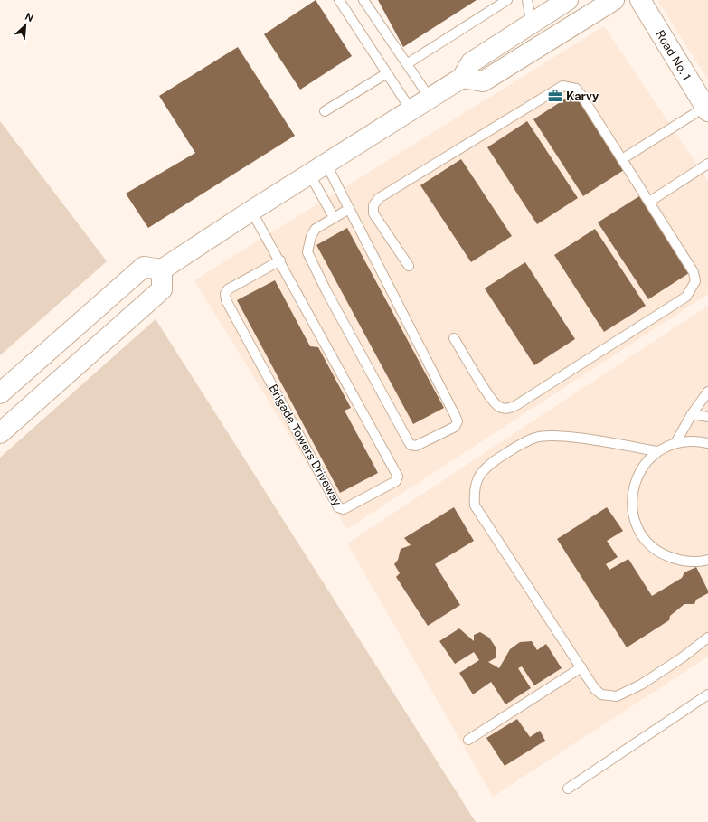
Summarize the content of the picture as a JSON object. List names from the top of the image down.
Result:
{
  "streets": {
    "street": ["Road No. 1"],
    "lane": ["Brigade Towers Driveway"]
  },
  "places": {
    "office": ["Karvy"]
  },
  "north": "top right"
}
